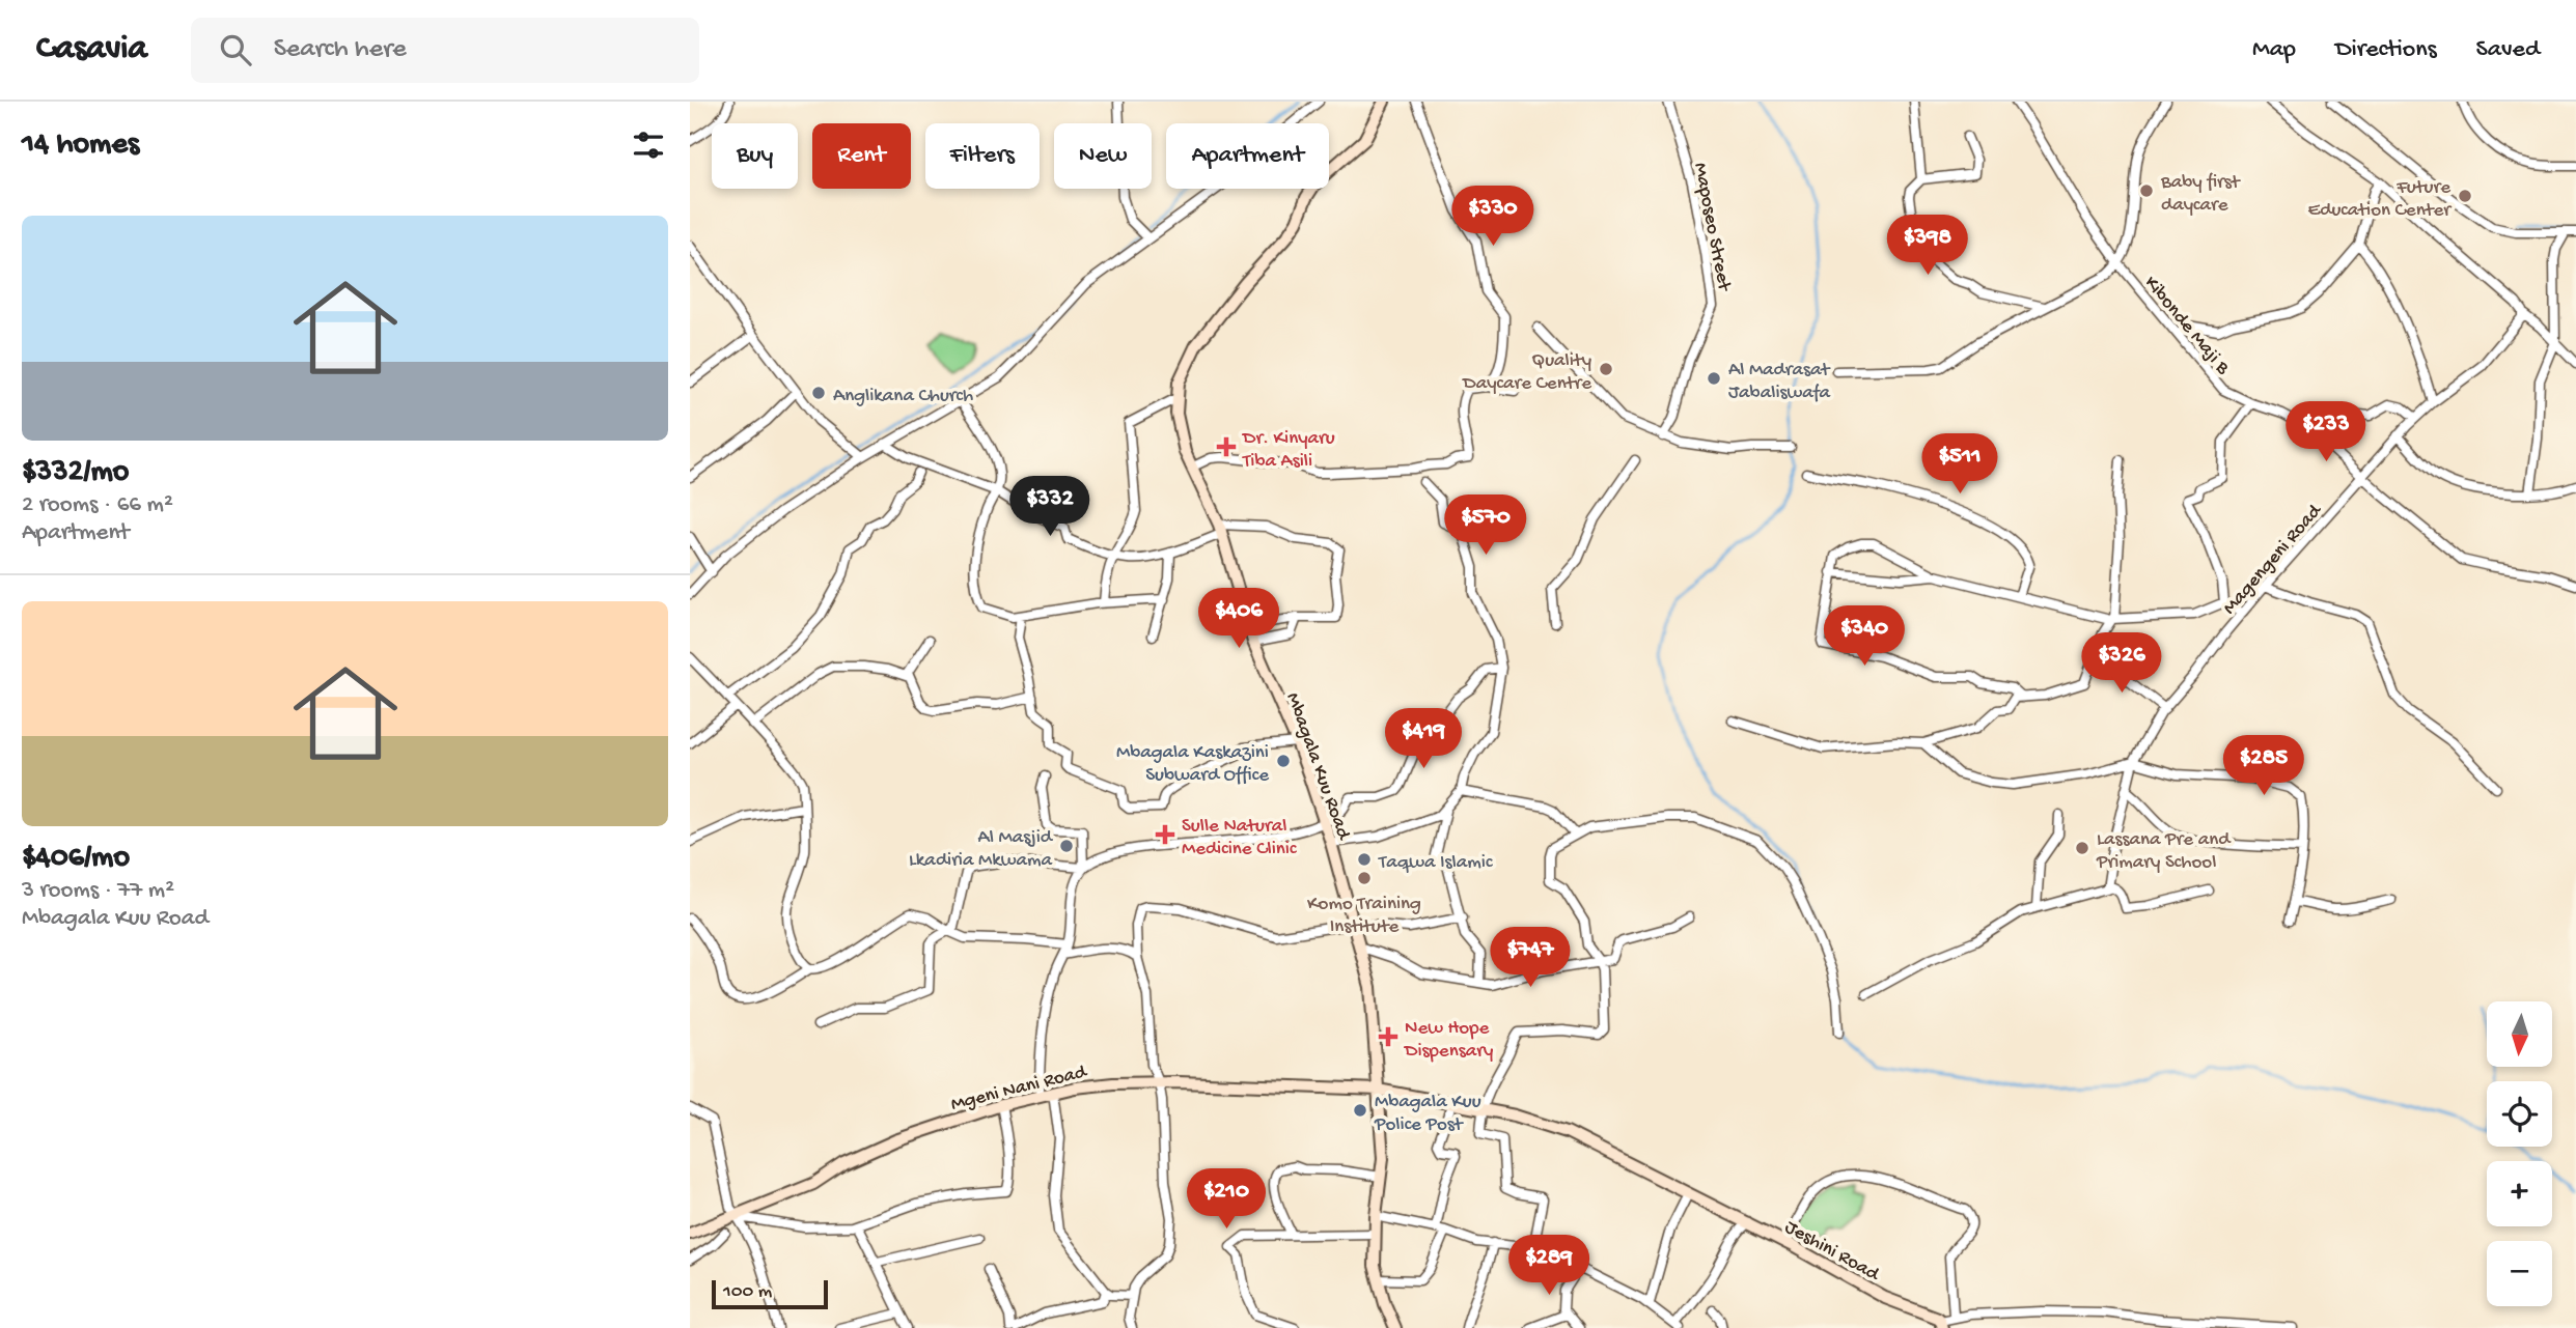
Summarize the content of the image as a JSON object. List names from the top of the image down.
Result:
{
  "streets": {
    "street": [
      "Maposeo Street",
      "Kibonde Maji B",
      "Magengeni Road",
      "Mbagala Kuu Road",
      "Mgeni Nani Road",
      "Jeshini Road"
    ]
  },
  "crossings": [
    ["Kibonde Maji B", "Magengeni Road"],
    ["Mbagala Kuu Road", "Mgeni Nani Road"],
    ["Mbagala Kuu Road", "Jeshini Road"],
    ["Mgeni Nani Road", "Jeshini Road"]
  ],
  "places": {
    "other": [
      "Baby first daycare",
      "Future Education Center",
      "Quality Daycare Centre",
      "Al Madrasat Jabaliswafa",
      "Anglikana Church",
      "Mbagala Kaskazini Subward Office",
      "Al Masjid Lkadiria Mkwama",
      "Lassana Pre and Primary School",
      "Taqwa Islamic",
      "Komo Training Institute",
      "Mbagala Kuu Police Post"
    ],
    "health": ["Dr. Kinyaru Tiba Asili", "Sulle Natural Medicine Clinic", "New Hope Dispensary"]
  },
  "scale_bar": "100 m",
  "north": "bottom",
  "page": {
    "header": "Casavia",
    "search": "Search here",
    "nav": ["Map", "Directions", "Saved"],
    "heading": "14 homes",
    "chip": [
      "Buy",
      "Rent",
      "Filters",
      "New",
      "Apartment"
    ],
    "price": [
      "$330",
      "$398",
      "$233",
      "$511",
      "$332",
      "$570",
      "$406",
      "$340",
      "$326",
      "$419",
      "$285",
      "$747",
      "$210",
      "$289"
    ],
    "list": [
      {
        "name": "$332/mo",
        "note": "2 rooms · 66 m² · Apartment"
      },
      {
        "name": "$406/mo",
        "note": "3 rooms · 77 m² · Mbagala Kuu Road"
      }
    ],
    "map_buttons": ["+", "−"],
    "scale": "100 m"
  }
}
